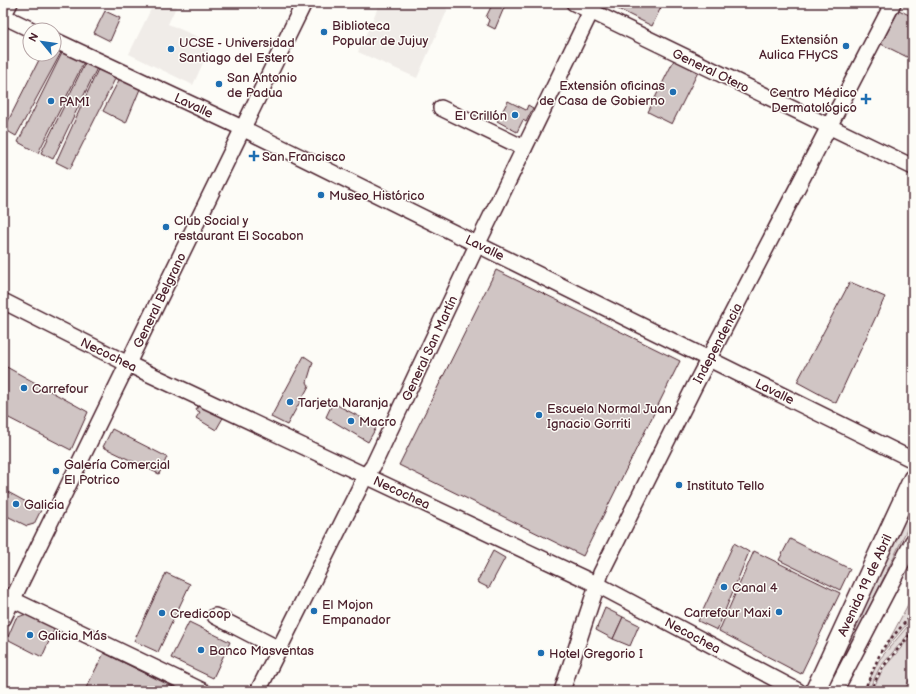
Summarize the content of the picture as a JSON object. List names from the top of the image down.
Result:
{
  "streets": {
    "main road": ["Avenida 19 de Abril"],
    "street": [
      "General Otero",
      "Lavalle",
      "General Belgrano",
      "Independencia",
      "General San Martín",
      "Necochea"
    ]
  },
  "crossings": [
    ["General Otero", "Independencia"],
    ["General Otero", "General San Martín"],
    ["Lavalle", "General Belgrano"],
    ["Lavalle", "Independencia"],
    ["Lavalle", "General San Martín"],
    ["General Belgrano", "Necochea"],
    ["Independencia", "Necochea"],
    ["General San Martín", "Necochea"]
  ],
  "places": {
    "other": [
      "Biblioteca Popular de Jujuy",
      "Extensión Aulica FHyCS",
      "UCSE - Universidad Santiago del Estero",
      "San Antonio de Padua",
      "Extensión oficinas de Casa de Gobierno",
      "PAMI",
      "El Crillón",
      "Museo Histórico",
      "Club Social y restaurant El Socabon",
      "Carrefour",
      "Tarjeta Naranja",
      "Escuela Normal Juan Ignacio Gorriti",
      "Macro",
      "Galería Comercial El Potrico",
      "Instituto Tello",
      "Galicia",
      "Canal 4",
      "El Mojon Empanador",
      "Carrefour Maxi",
      "Credicoop",
      "Galicia Más",
      "Banco Masventas",
      "Hotel Gregorio I"
    ],
    "health": ["Centro Médico Dermatológico", "San Francisco"]
  },
  "north": "top left"
}
